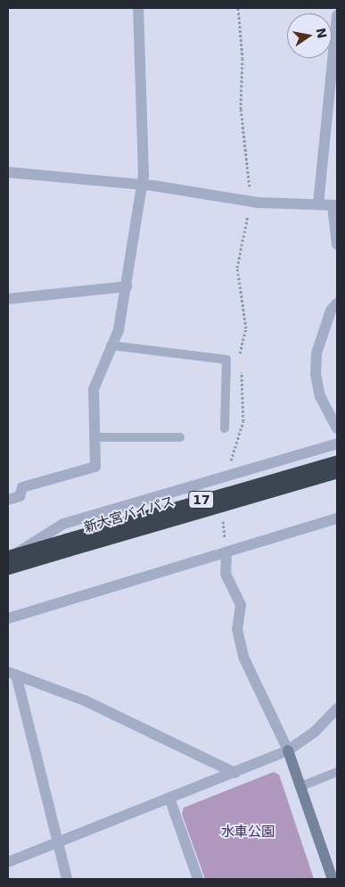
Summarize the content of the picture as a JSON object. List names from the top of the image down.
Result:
{
  "streets": {
    "highway": ["17", "新大宮バイパス"]
  },
  "crossings": [
    ["17", "新大宮バイパス"]
  ],
  "parks": ["水車公園"],
  "north": "right"
}
